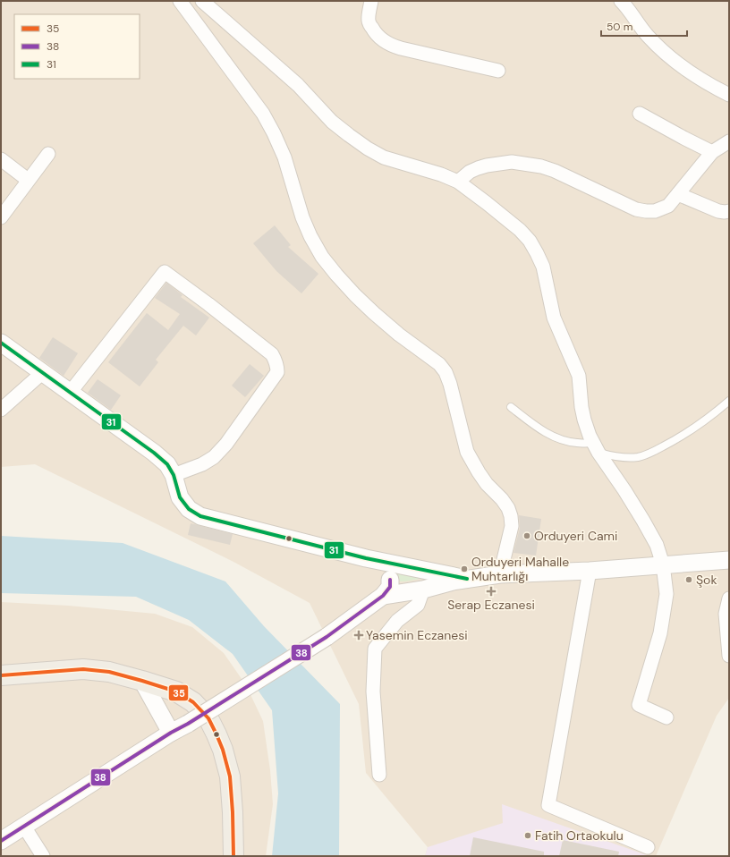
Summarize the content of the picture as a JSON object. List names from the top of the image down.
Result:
{
  "places": {
    "other": [
      "Orduyeri Cami",
      "Orduyeri Mahalle Muhtarlığı",
      "Şok",
      "Fatih Ortaokulu"
    ],
    "health": ["Serap Eczanesi", "Yasemin Eczanesi"]
  },
  "lines": ["transit line 31", "transit line 38", "transit line 35"],
  "legend": ["35", "38", "31"],
  "scale_bar": "50 m"
}
